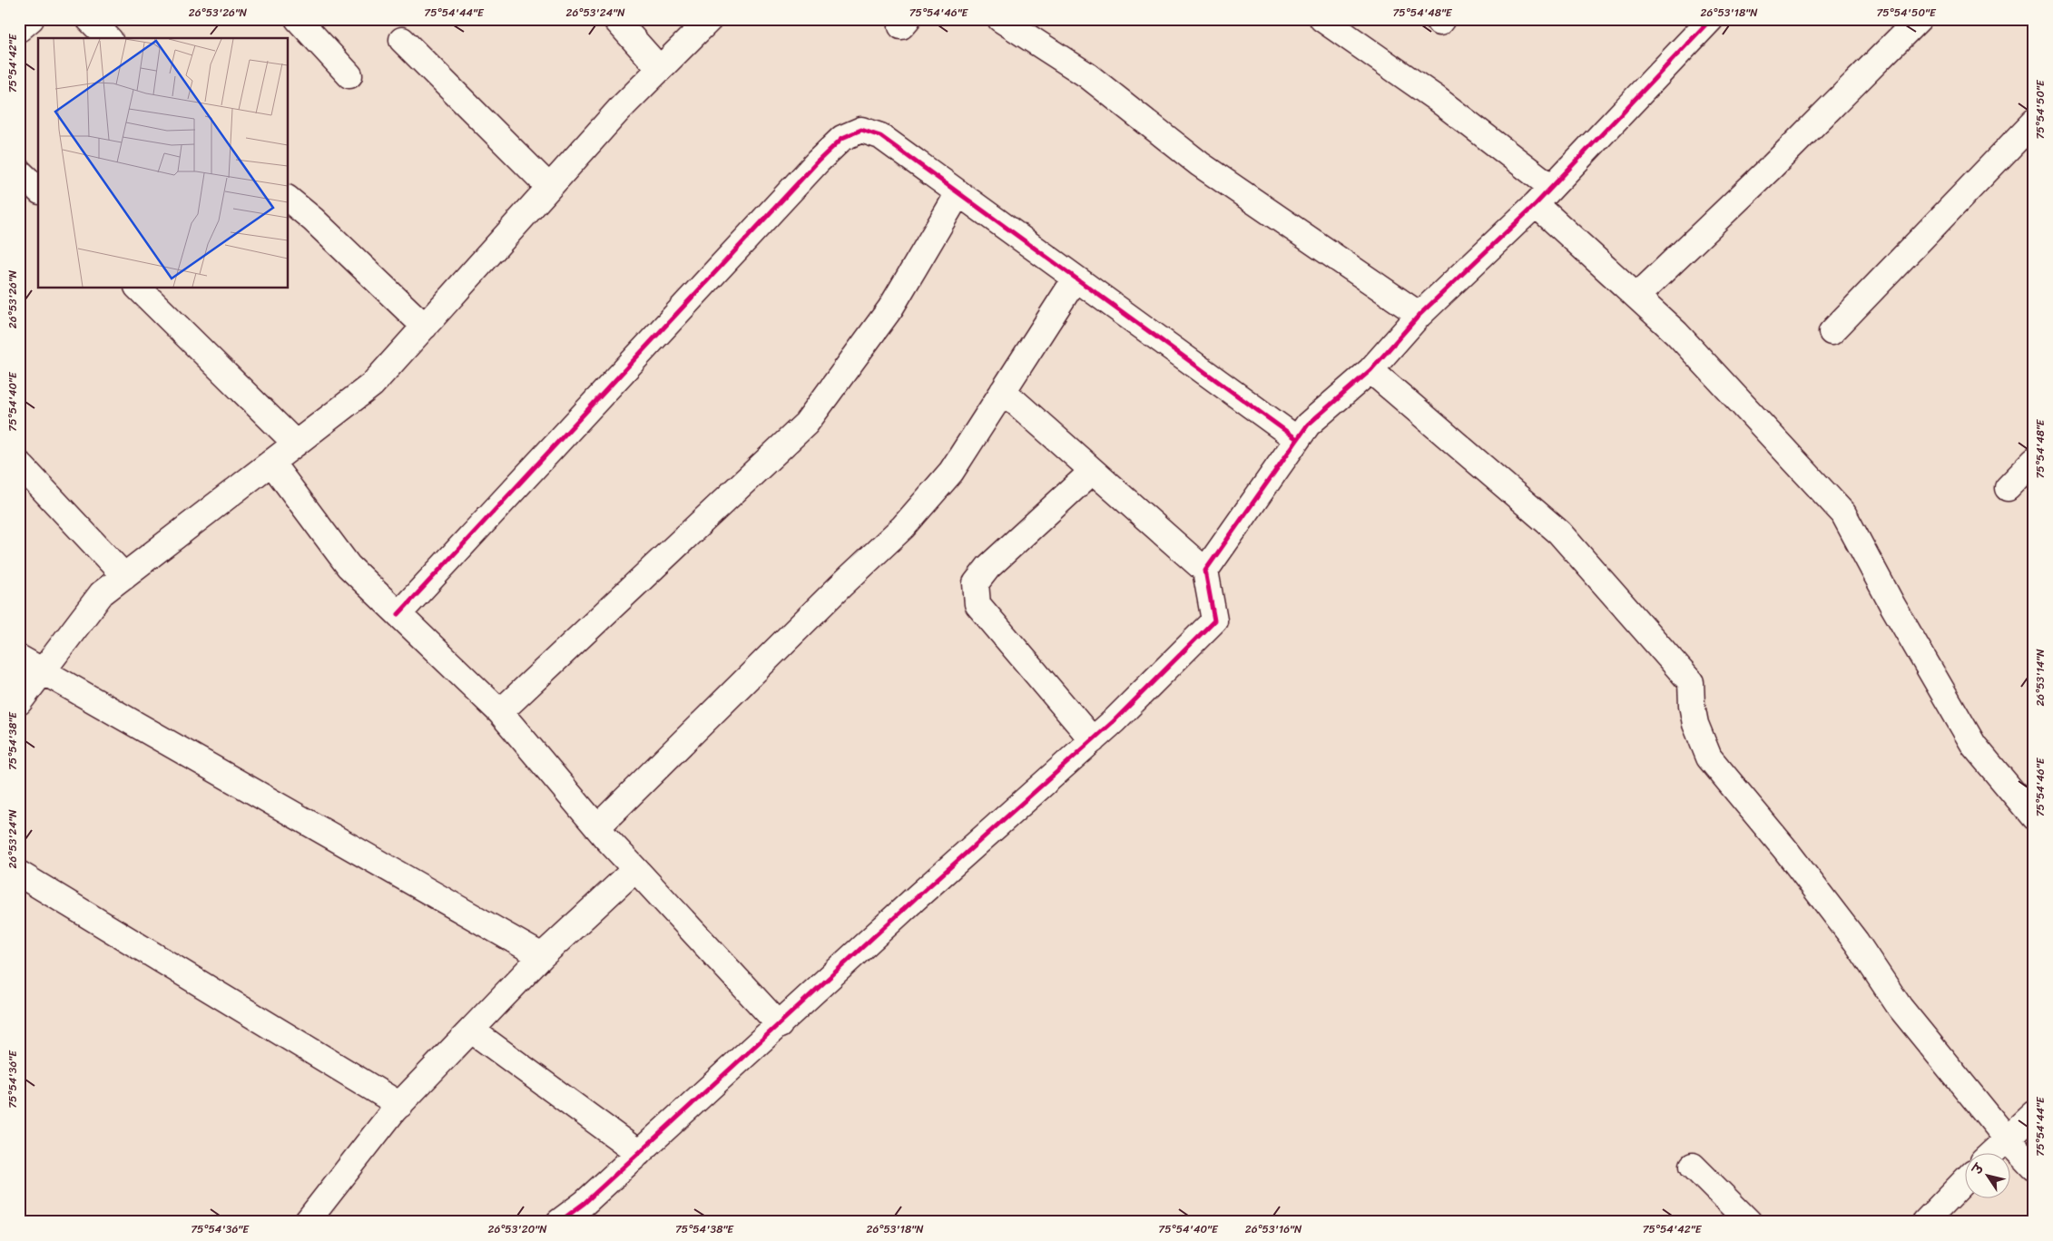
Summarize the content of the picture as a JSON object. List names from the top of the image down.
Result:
{
  "north": "top left",
  "coordinates": [
    "26°53'26\"N",
    "75°54'44\"E",
    "26°53'24\"N",
    "75°54'46\"E",
    "75°54'48\"E",
    "26°53'18\"N",
    "75°54'50\"E",
    "75°54'42\"E",
    "75°54'40\"E",
    "26°53'14\"N",
    "75°54'38\"E",
    "75°54'36\"E",
    "26°53'20\"N",
    "26°53'16\"N"
  ]
}
